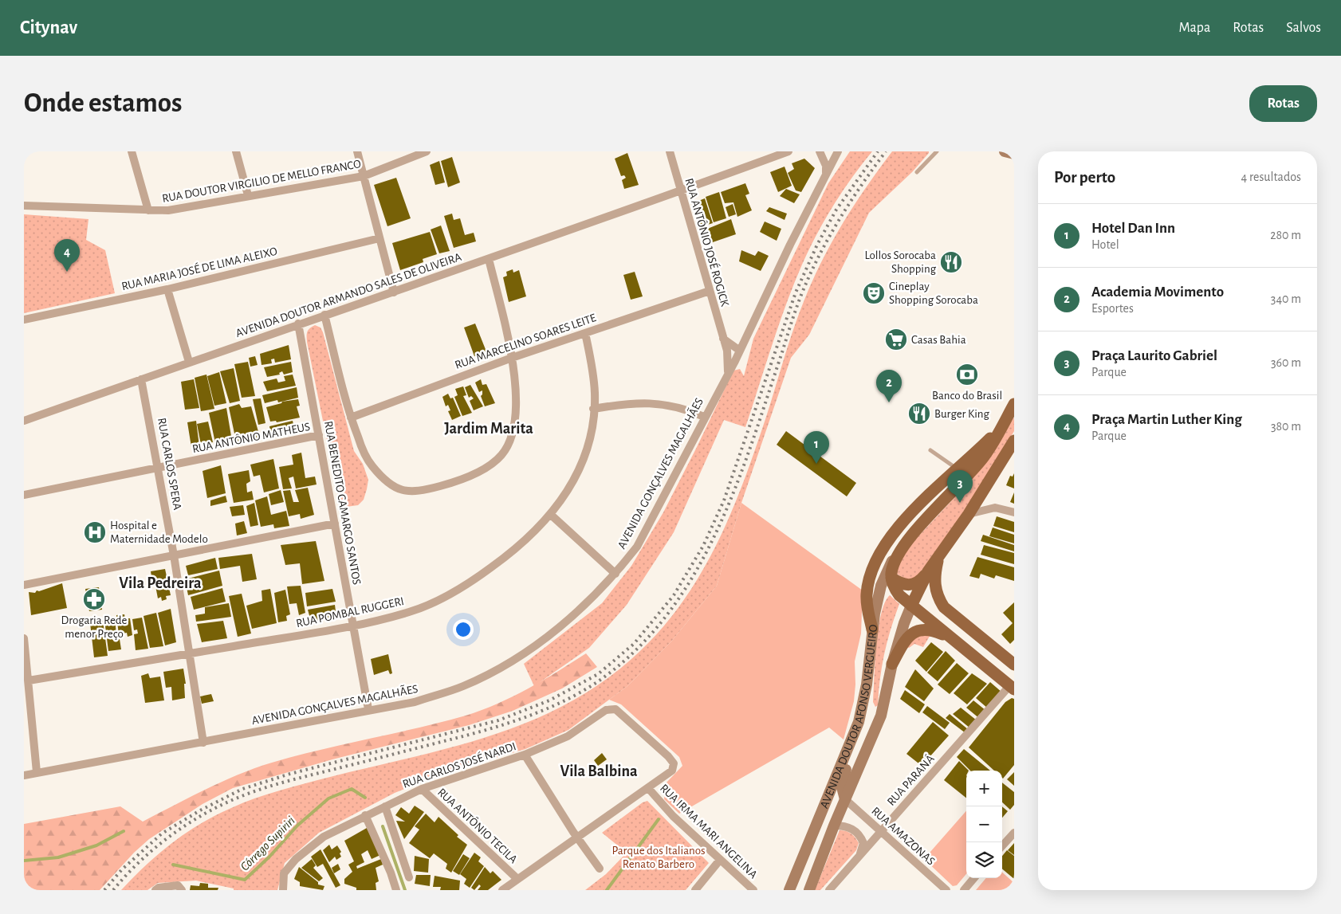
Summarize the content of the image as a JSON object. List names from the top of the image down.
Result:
{
  "streets": {
    "main road": ["AVENIDA DOUTOR AFONSO VERGUEIRO"],
    "street": [
      "RUA DOUTOR VIRGILIO DE MELLO FRANCO",
      "RUA ANTÔNIO JOSÉ ROGICK",
      "RUA MARIA JOSÉ DE LIMA ALEIXO",
      "AVENIDA DOUTOR ARMANDO SALES DE OLIVEIRA",
      "RUA MARCELINO SOARES LEITE",
      "RUA ANTÔNIO MATHEUS",
      "RUA CARLOS SPERA",
      "AVENIDA GONÇALVES MAGALHÃES",
      "RUA BENEDITO CAMARGO SANTOS",
      "RUA POMBAL RUGGERI",
      "RUA CARLOS JOSÉ NARDI",
      "RUA PARANÁ",
      "RUA ANTÔNIO TECILA",
      "RUA IRMA MARI ANGELINA",
      "RUA AMAZONAS"
    ]
  },
  "crossings": [
    ["RUA ANTÔNIO JOSÉ ROGICK", "AVENIDA DOUTOR ARMANDO SALES DE OLIVEIRA"],
    ["RUA ANTÔNIO JOSÉ ROGICK", "RUA MARCELINO SOARES LEITE"],
    ["RUA ANTÔNIO JOSÉ ROGICK", "AVENIDA GONÇALVES MAGALHÃES"],
    ["AVENIDA DOUTOR ARMANDO SALES DE OLIVEIRA", "RUA CARLOS SPERA"],
    ["AVENIDA DOUTOR ARMANDO SALES DE OLIVEIRA", "RUA BENEDITO CAMARGO SANTOS"],
    ["RUA MARCELINO SOARES LEITE", "RUA POMBAL RUGGERI"],
    ["RUA ANTÔNIO MATHEUS", "RUA CARLOS SPERA"],
    ["RUA ANTÔNIO MATHEUS", "RUA BENEDITO CAMARGO SANTOS"],
    ["RUA CARLOS SPERA", "AVENIDA GONÇALVES MAGALHÃES"],
    ["RUA CARLOS SPERA", "RUA POMBAL RUGGERI"],
    ["AVENIDA GONÇALVES MAGALHÃES", "RUA BENEDITO CAMARGO SANTOS"],
    ["RUA BENEDITO CAMARGO SANTOS", "RUA POMBAL RUGGERI"],
    ["AVENIDA DOUTOR AFONSO VERGUEIRO", "RUA AMAZONAS"],
    ["RUA CARLOS JOSÉ NARDI", "RUA ANTÔNIO TECILA"],
    ["RUA CARLOS JOSÉ NARDI", "RUA IRMA MARI ANGELINA"],
    ["RUA PARANÁ", "RUA AMAZONAS"]
  ],
  "districts": ["Jardim Marita", "Vila Pedreira", "Vila Balbina"],
  "water": ["Córrego Supiriri"],
  "parks": ["Parque dos Italianos Renato Barbero"],
  "places": {
    "restaurant": ["Lollos Sorocaba Shopping", "Burger King"],
    "theatre": ["Cineplay Shopping Sorocaba"],
    "supermarket": ["Casas Bahia"],
    "bank": ["Banco do Brasil"],
    "hospital": ["Hospital e Maternidade Modelo"],
    "pharmacy": ["Drogaria Rede menor Preço"]
  },
  "page": {
    "header": "Citynav",
    "nav": ["Mapa", "Rotas", "Salvos"],
    "buttons": "Rotas",
    "title": "Onde estamos",
    "heading": ["Por perto", "4 resultados"],
    "list": [
      {
        "mark": "1",
        "name": "Hotel Dan Inn",
        "note": "Hotel",
        "value": "280 m"
      },
      {
        "mark": "2",
        "name": "Academia Movimento",
        "note": "Esportes",
        "value": "340 m"
      },
      {
        "mark": "3",
        "name": "Praça Laurito Gabriel",
        "note": "Parque",
        "value": "360 m"
      },
      {
        "mark": "4",
        "name": "Praça Martin Luther King",
        "note": "Parque",
        "value": "380 m"
      }
    ],
    "pins": [
      "4",
      "2",
      "1",
      "3"
    ],
    "map_buttons": ["+", "−"]
  }
}
